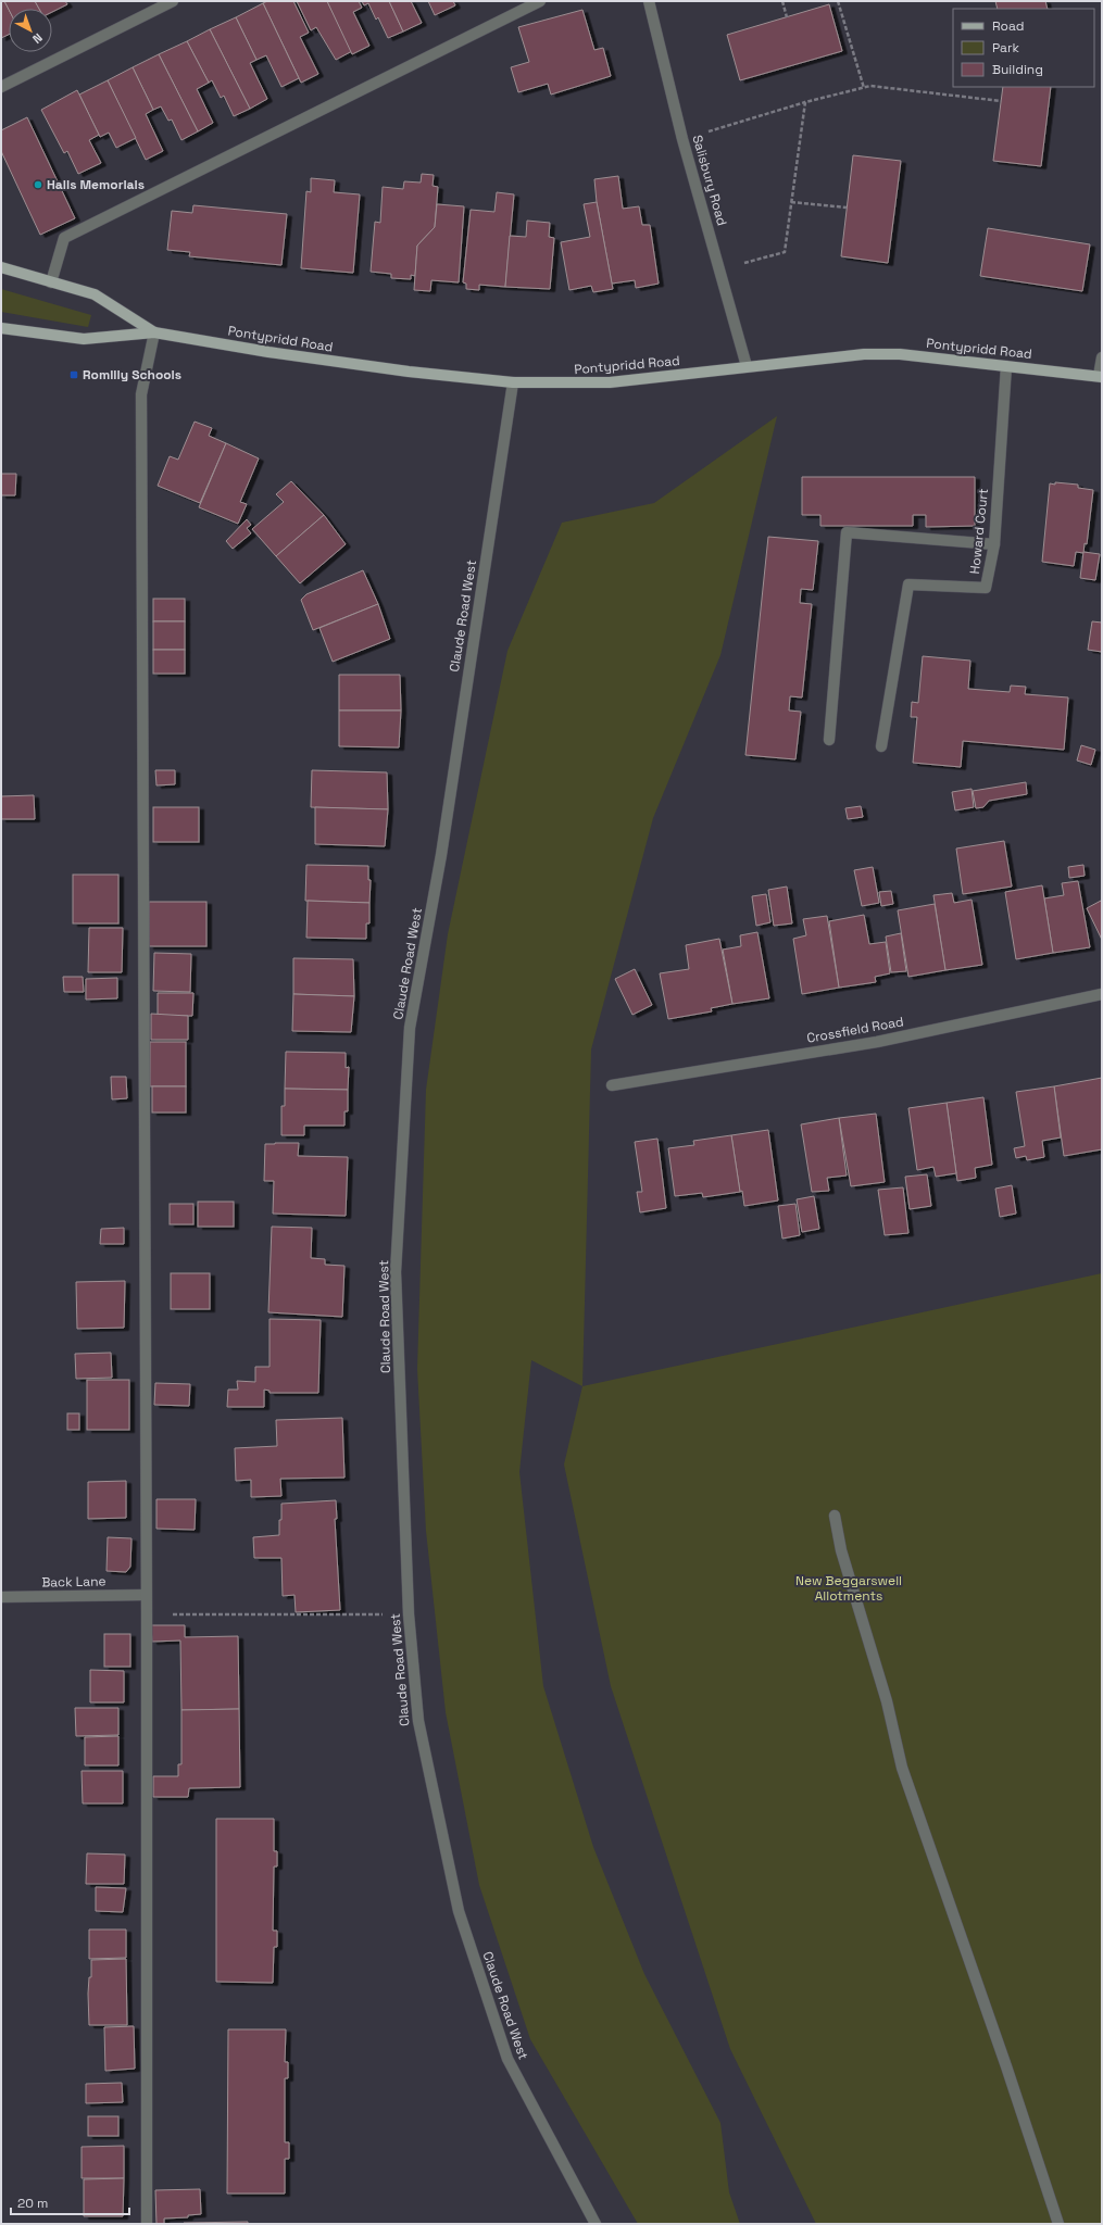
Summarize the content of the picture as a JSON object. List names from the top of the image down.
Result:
{
  "streets": {
    "main road": ["Pontypridd Road"],
    "street": [
      "Salisbury Road",
      "Howard Court",
      "Claude Road West",
      "Crossfield Road",
      "Back Lane"
    ]
  },
  "crossings": [
    ["Salisbury Road", "Pontypridd Road"],
    ["Pontypridd Road", "Howard Court"],
    ["Pontypridd Road", "Claude Road West"]
  ],
  "parks": ["New Beggarswell Allotments"],
  "places": {
    "other": ["Halls Memorials"],
    "transit": ["Romilly Schools"]
  },
  "legend": ["Road", "Park", "Building"],
  "scale_bar": "20 m",
  "north": "bottom right"
}
